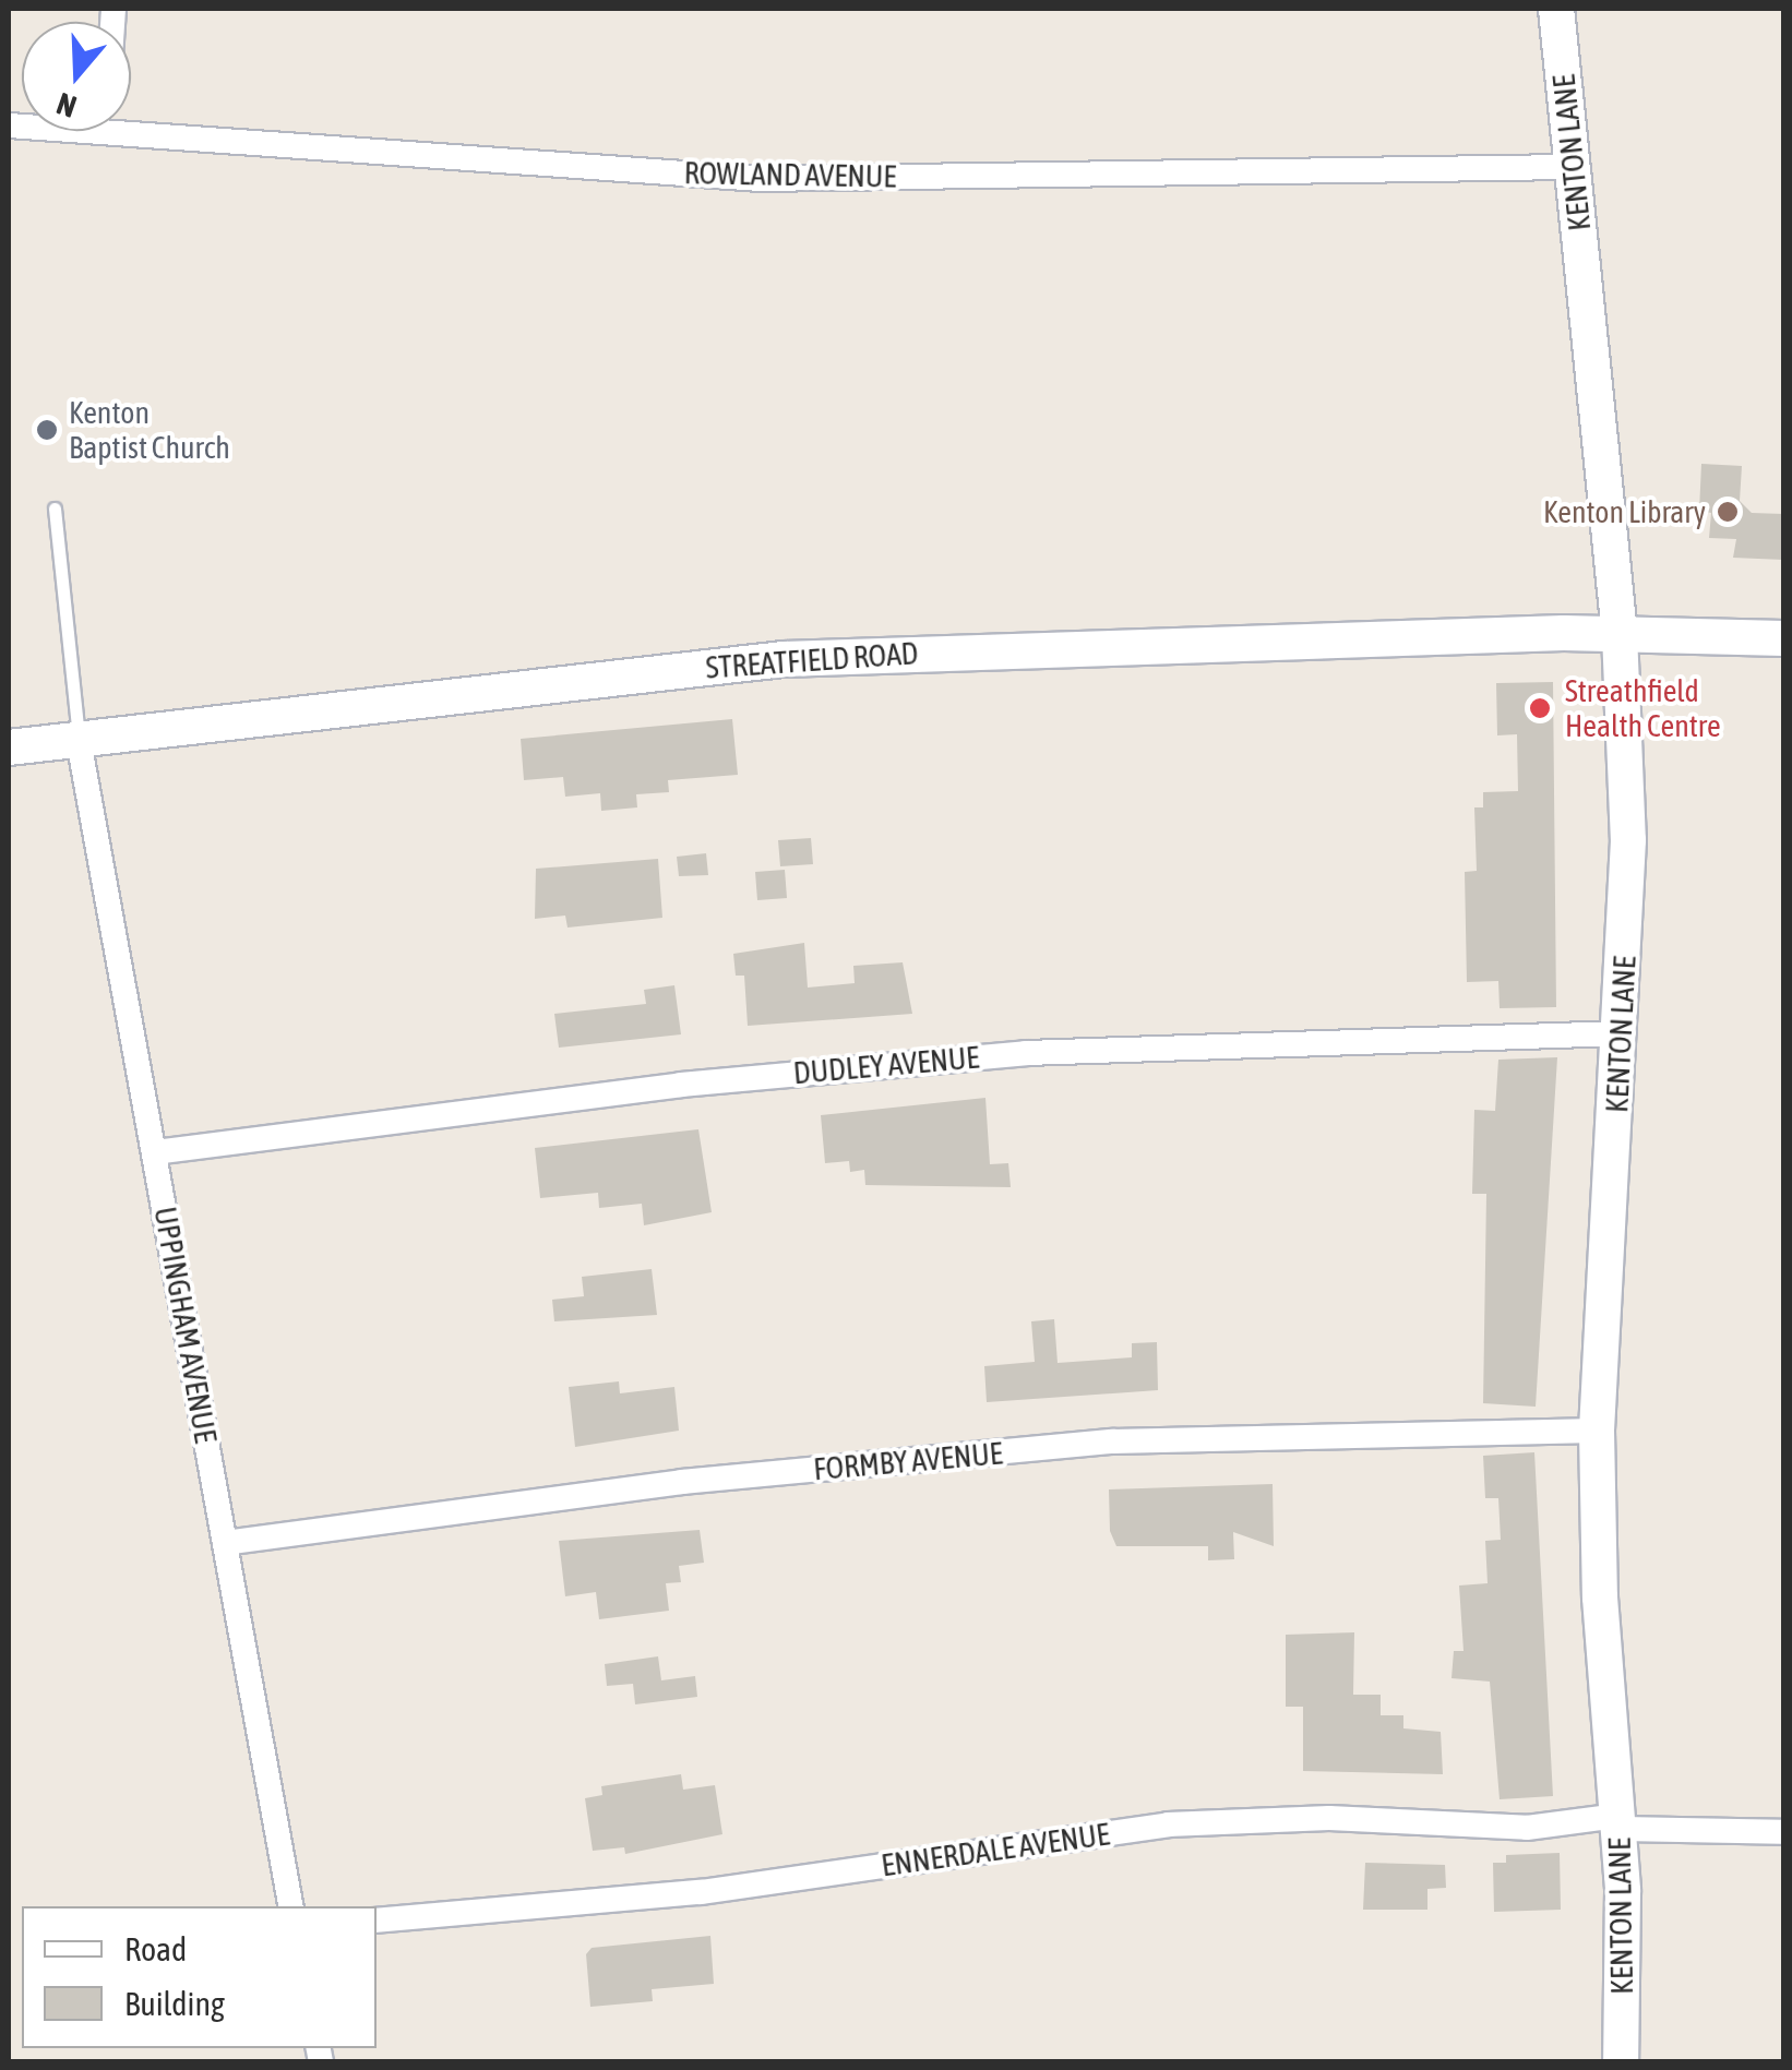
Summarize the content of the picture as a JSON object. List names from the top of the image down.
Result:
{
  "streets": {
    "street": [
      "KENTON LANE",
      "ROWLAND AVENUE",
      "STREATFIELD ROAD",
      "DUDLEY AVENUE",
      "UPPINGHAM AVENUE",
      "FORMBY AVENUE",
      "ENNERDALE AVENUE"
    ]
  },
  "crossings": [
    ["KENTON LANE", "ROWLAND AVENUE"],
    ["KENTON LANE", "STREATFIELD ROAD"],
    ["KENTON LANE", "DUDLEY AVENUE"],
    ["KENTON LANE", "FORMBY AVENUE"],
    ["KENTON LANE", "ENNERDALE AVENUE"],
    ["STREATFIELD ROAD", "UPPINGHAM AVENUE"],
    ["DUDLEY AVENUE", "UPPINGHAM AVENUE"],
    ["UPPINGHAM AVENUE", "FORMBY AVENUE"]
  ],
  "places": ["Kenton Baptist Church", "Kenton Library", "Streathfield Health Centre"],
  "legend": ["Road", "Building"],
  "north": "bottom"
}
